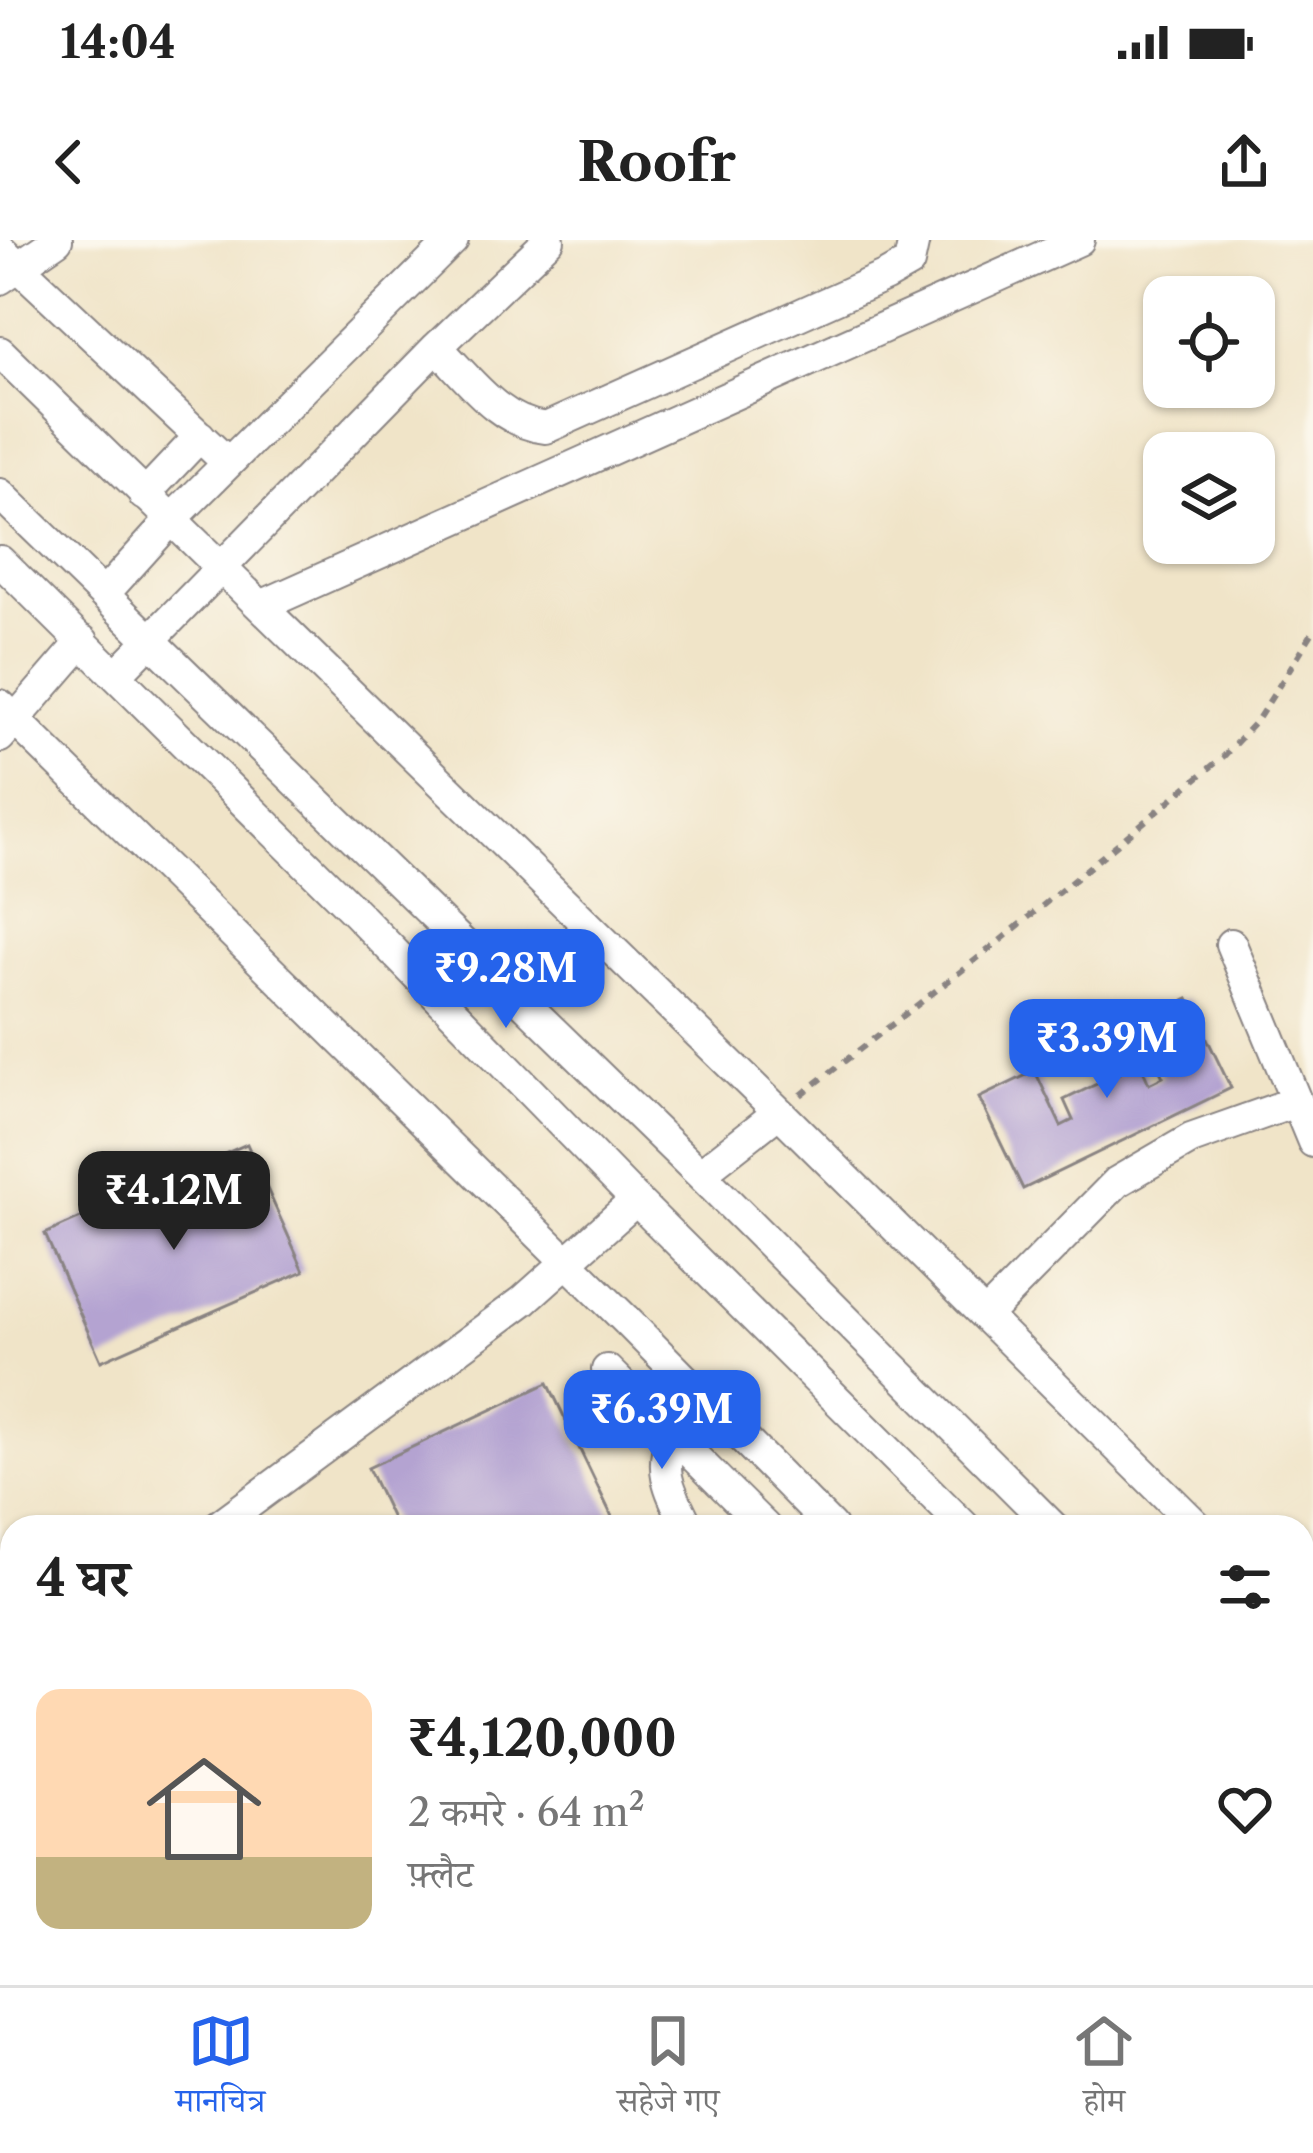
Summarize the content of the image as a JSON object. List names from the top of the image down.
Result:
{
  "page": {
    "status": "14:04",
    "header": "Roofr",
    "price": [
      "₹9.28M",
      "₹3.39M",
      "₹4.12M",
      "₹6.39M"
    ],
    "heading": "4 घर",
    "list": [
      {
        "name": "₹4,120,000",
        "note": "2 कमरे · 64 m² · फ़्लैट"
      }
    ],
    "tabs": ["मानचित्र", "सहेजे गए", "होम"]
  }
}
